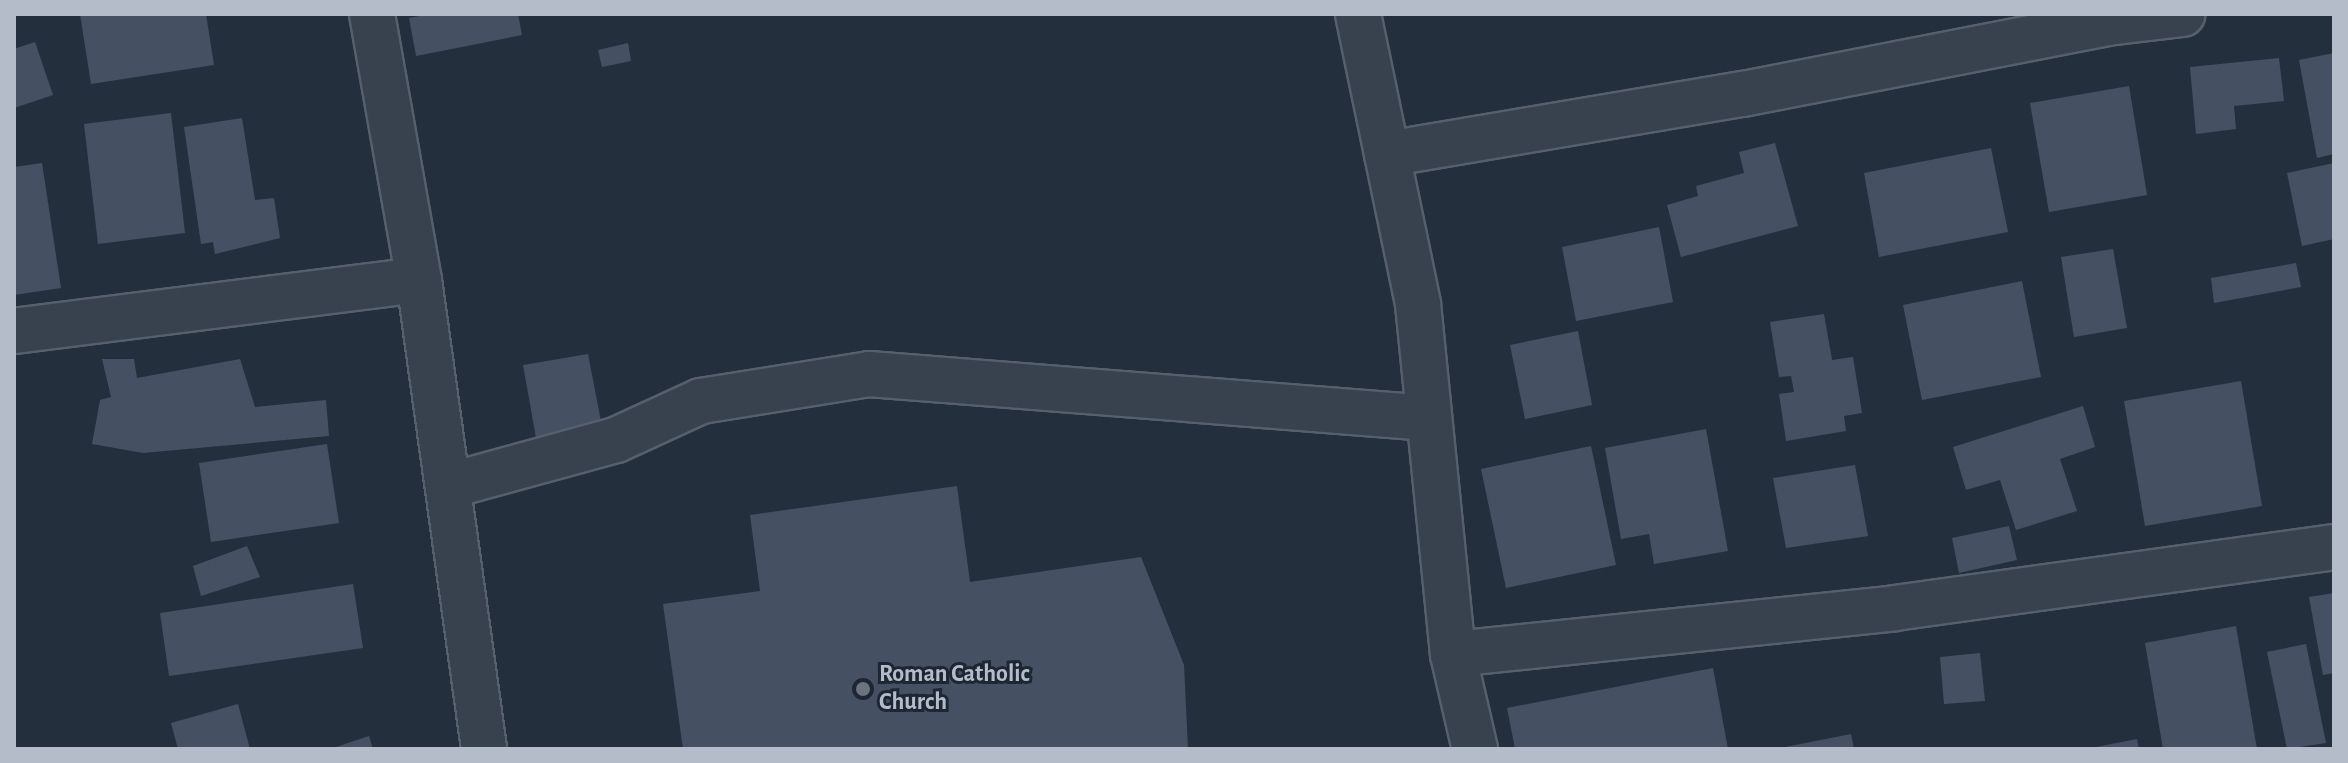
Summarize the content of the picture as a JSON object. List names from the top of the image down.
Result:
{
  "places": ["Roman Catholic Church"]
}
